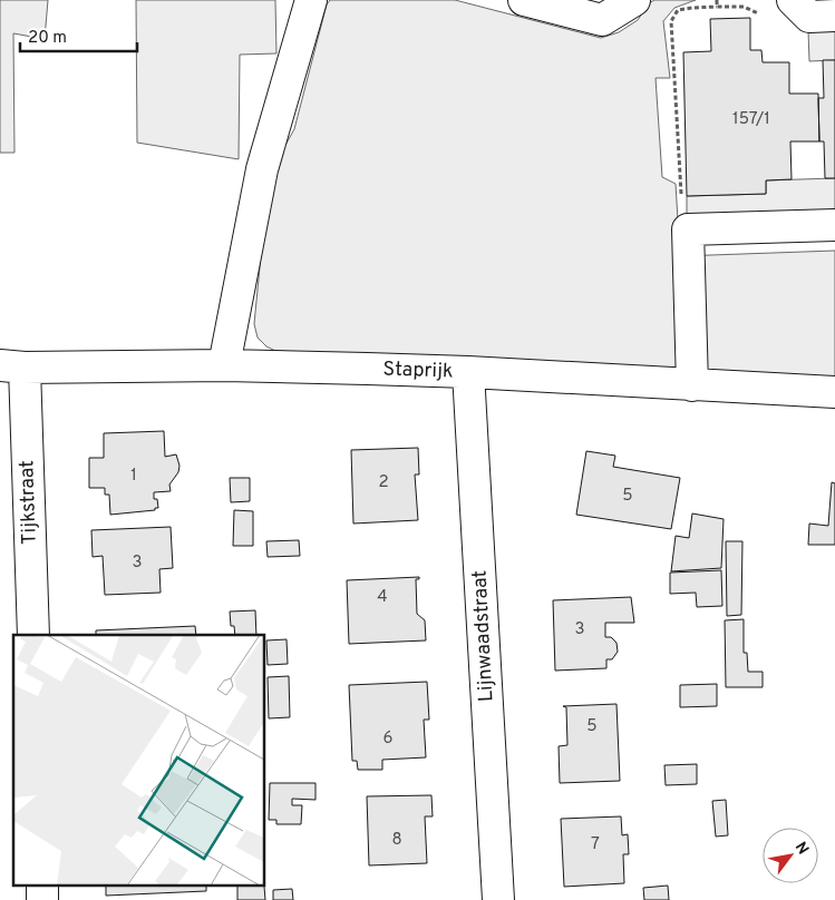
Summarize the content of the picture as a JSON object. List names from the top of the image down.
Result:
{
  "streets": {
    "street": ["Staprijk", "Tijkstraat", "Lijnwaadstraat"]
  },
  "crossings": [
    ["Staprijk", "Tijkstraat"],
    ["Staprijk", "Lijnwaadstraat"]
  ],
  "house_numbers": [
    "157/1",
    "1",
    "2",
    "5",
    "3",
    "4",
    "3",
    "5",
    "6",
    "8",
    "7"
  ],
  "scale_bar": "20 m",
  "north": "top right"
}
